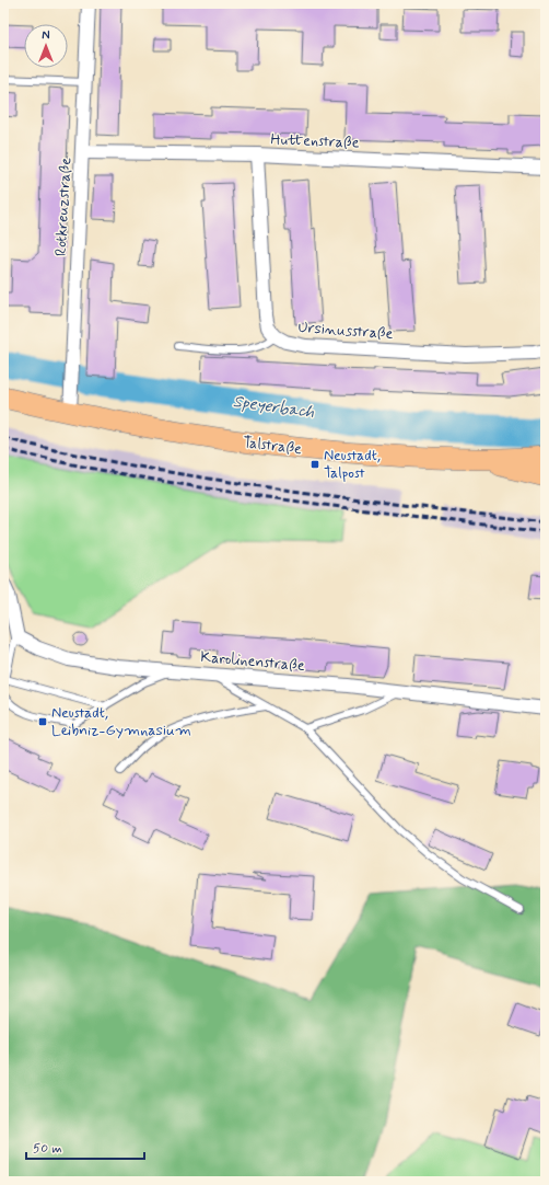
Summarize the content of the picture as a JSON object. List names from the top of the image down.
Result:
{
  "streets": {
    "main road": ["Talstraße"],
    "street": [
      "Huttenstraße",
      "Rotkreuzstraße",
      "Ursinusstraße",
      "Karolinenstraße"
    ]
  },
  "crossings": [
    ["Huttenstraße", "Rotkreuzstraße"],
    ["Huttenstraße", "Ursinusstraße"],
    ["Rotkreuzstraße", "Talstraße"]
  ],
  "water": ["Speyerbach"],
  "places": {
    "transit": ["Neustadt, Talpost", "Neustadt, Leibniz-Gymnasium"]
  },
  "scale_bar": "50 m",
  "north": "top"
}
